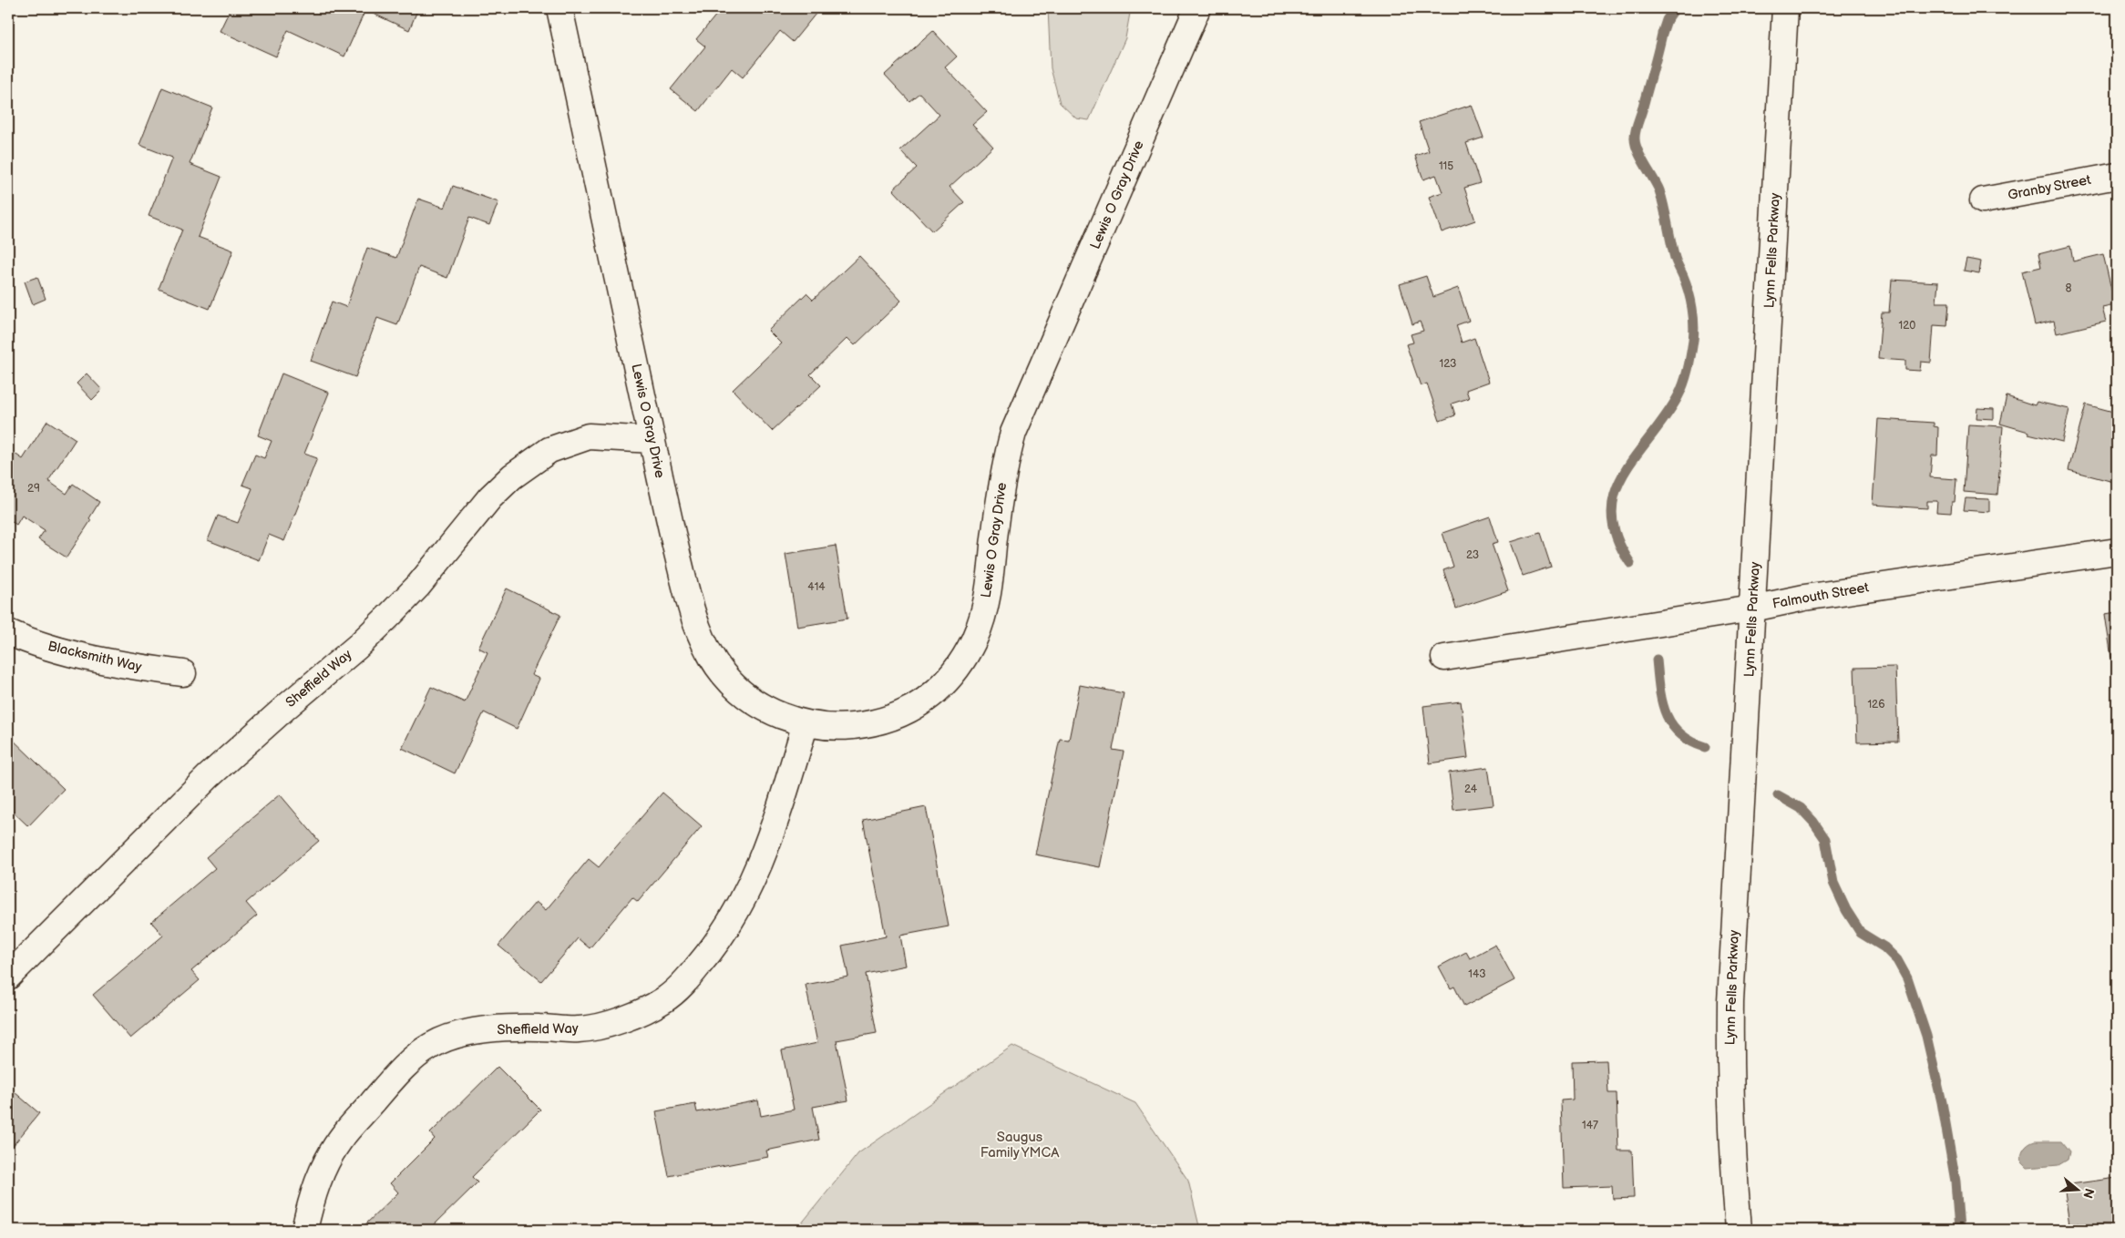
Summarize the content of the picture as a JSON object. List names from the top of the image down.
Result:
{
  "streets": {
    "street": [
      "Granby Street",
      "Lewis O Gray Drive",
      "Lynn Fells Parkway",
      "Falmouth Street",
      "Blacksmith Way",
      "Sheffield Way"
    ]
  },
  "crossings": [
    ["Lewis O Gray Drive", "Sheffield Way"],
    ["Lynn Fells Parkway", "Falmouth Street"]
  ],
  "parks": ["Saugus Family YMCA"],
  "house_numbers": [
    "115",
    "8",
    "120",
    "123",
    "29",
    "23",
    "414",
    "126",
    "24",
    "143",
    "147"
  ],
  "north": "right"
}
